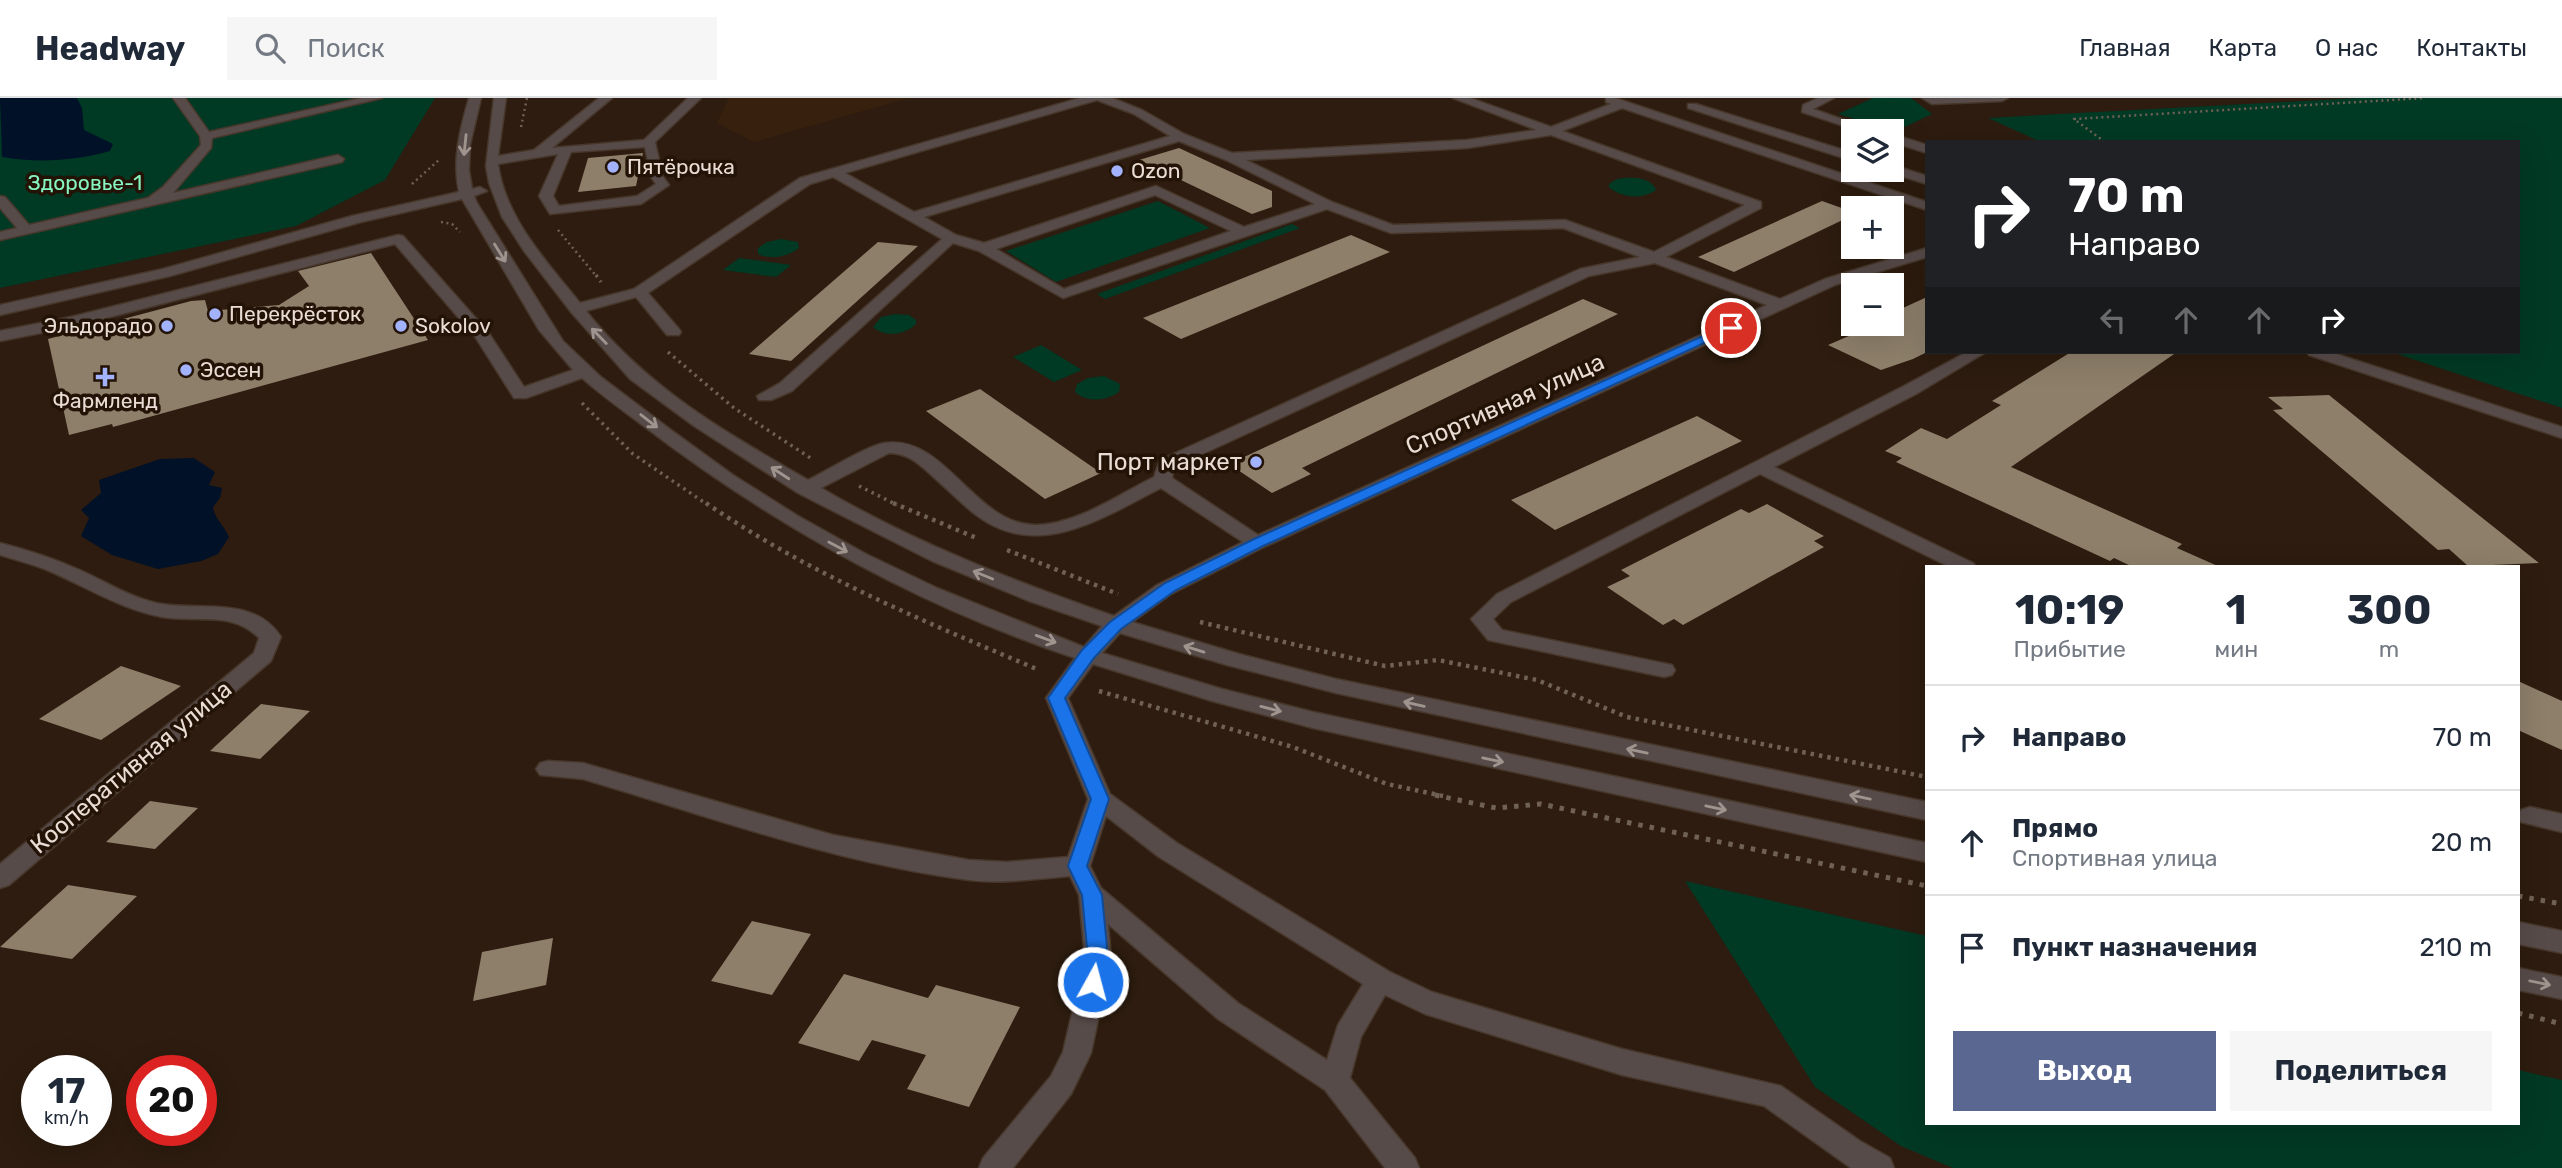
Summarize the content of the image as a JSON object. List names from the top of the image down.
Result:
{
  "streets": {
    "street": ["Спортивная улица", "Кооперативная улица"]
  },
  "parks": ["Здоровье-1"],
  "places": {
    "other": [
      "Пятёрочка",
      "Ozon",
      "Перекрёсток",
      "Эльдорадо",
      "Sokolov",
      "Эссен",
      "Порт маркет"
    ],
    "health": ["Фармленд"]
  },
  "page": {
    "header": "Headway",
    "search": "Поиск",
    "nav": [
      "Главная",
      "Карта",
      "О нас",
      "Контакты"
    ],
    "map_buttons": ["+", "−"],
    "turn": ["70 m", "Направо"],
    "eta": [
      "10:19",
      "Прибытие",
      "1",
      "мин",
      "300",
      "m"
    ],
    "list": [
      {
        "name": "Направо",
        "value": "70 m"
      },
      {
        "name": "Прямо",
        "note": "Спортивная улица",
        "value": "20 m"
      },
      {
        "name": "Пункт назначения",
        "value": "210 m"
      }
    ],
    "buttons": ["Выход", "Поделиться"],
    "speed": "17 km/h",
    "limit": "20"
  }
}
